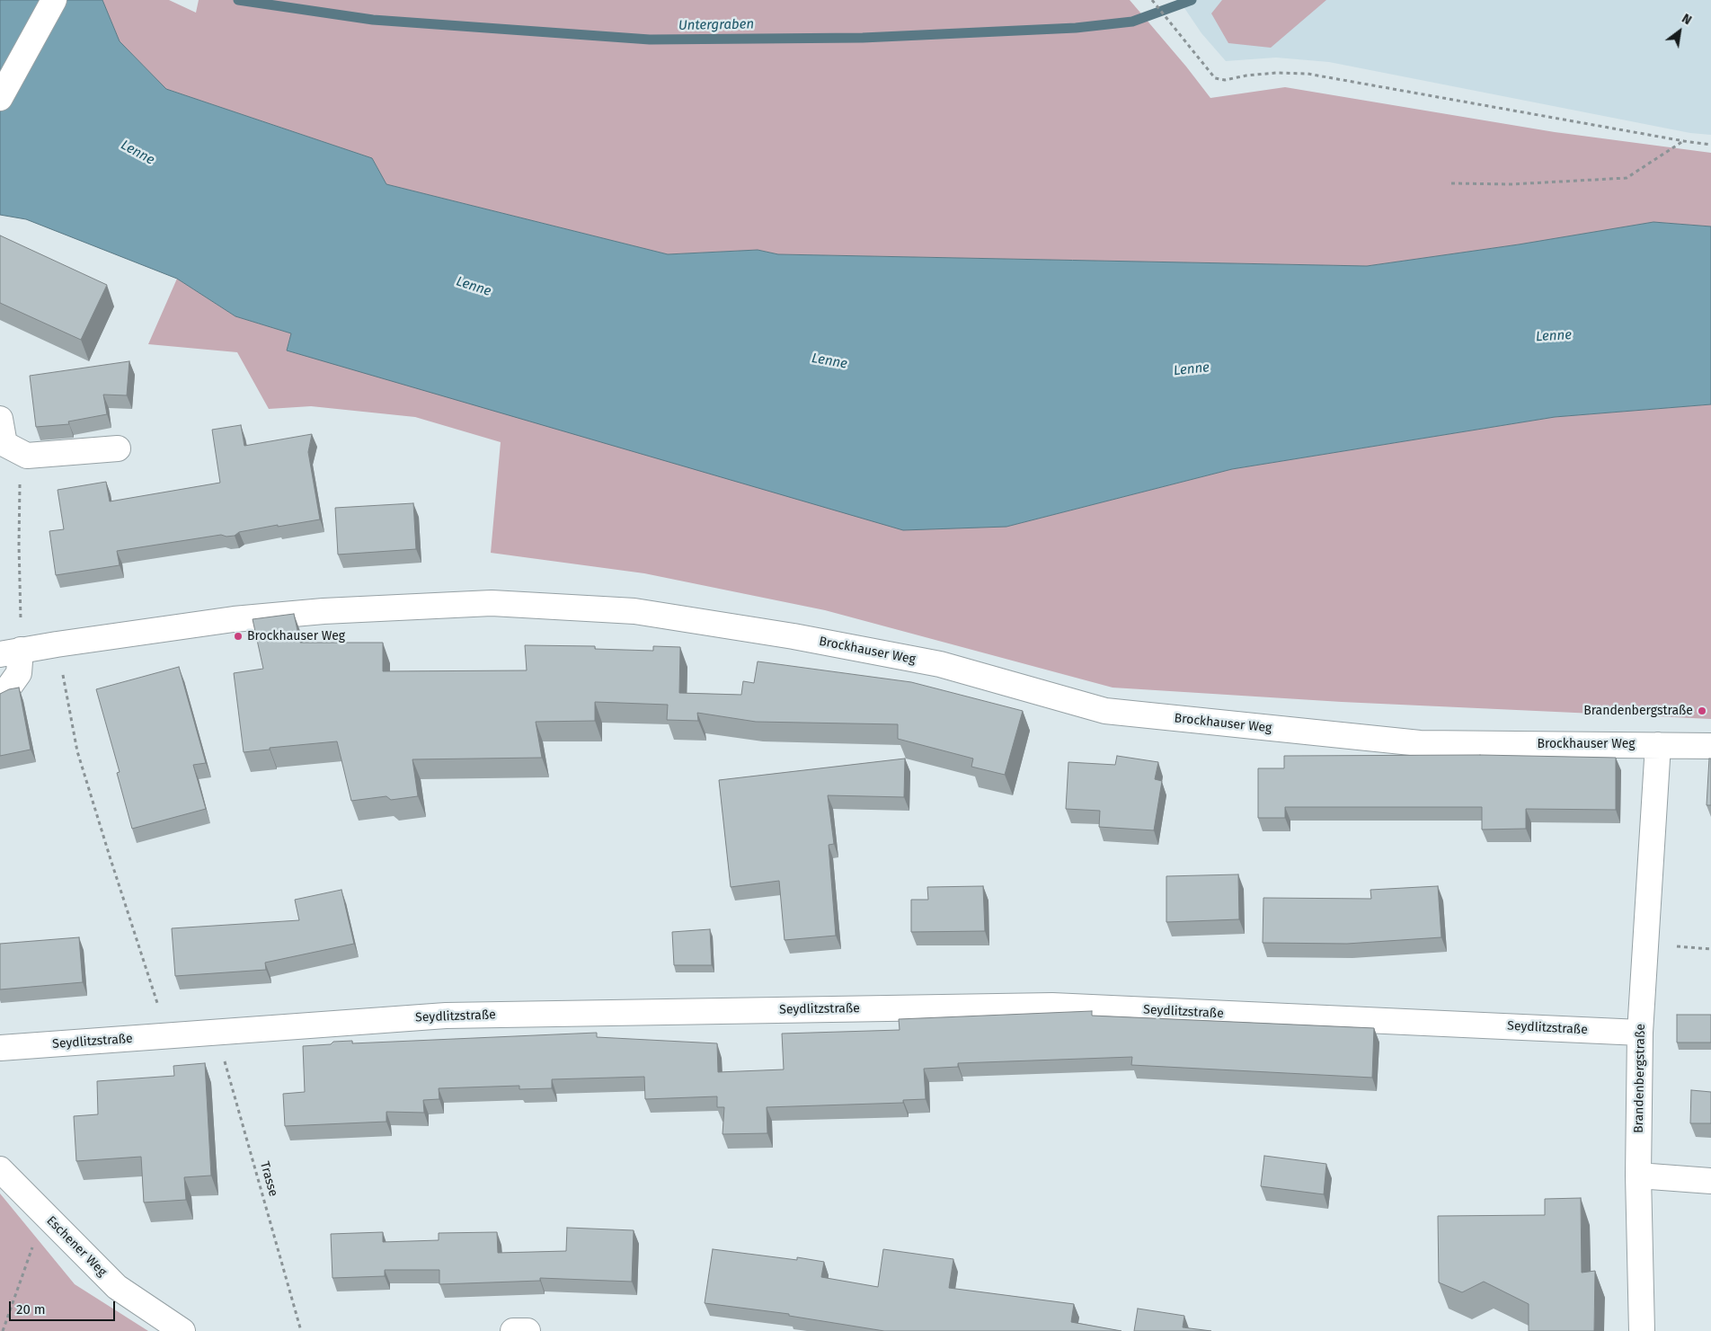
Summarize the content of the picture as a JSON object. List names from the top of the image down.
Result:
{
  "streets": {
    "street": [
      "Brockhauser Weg",
      "Seydlitzstraße",
      "Brandenbergstraße",
      "Eschener Weg"
    ],
    "path": ["Trasse"]
  },
  "crossings": [
    ["Brockhauser Weg", "Brandenbergstraße"],
    ["Seydlitzstraße", "Brandenbergstraße"],
    ["Seydlitzstraße", "Trasse"]
  ],
  "water": ["Untergraben", "Lenne"],
  "places": ["Brockhauser Weg", "Brandenbergstraße"],
  "scale_bar": "20 m",
  "north": "top right"
}
